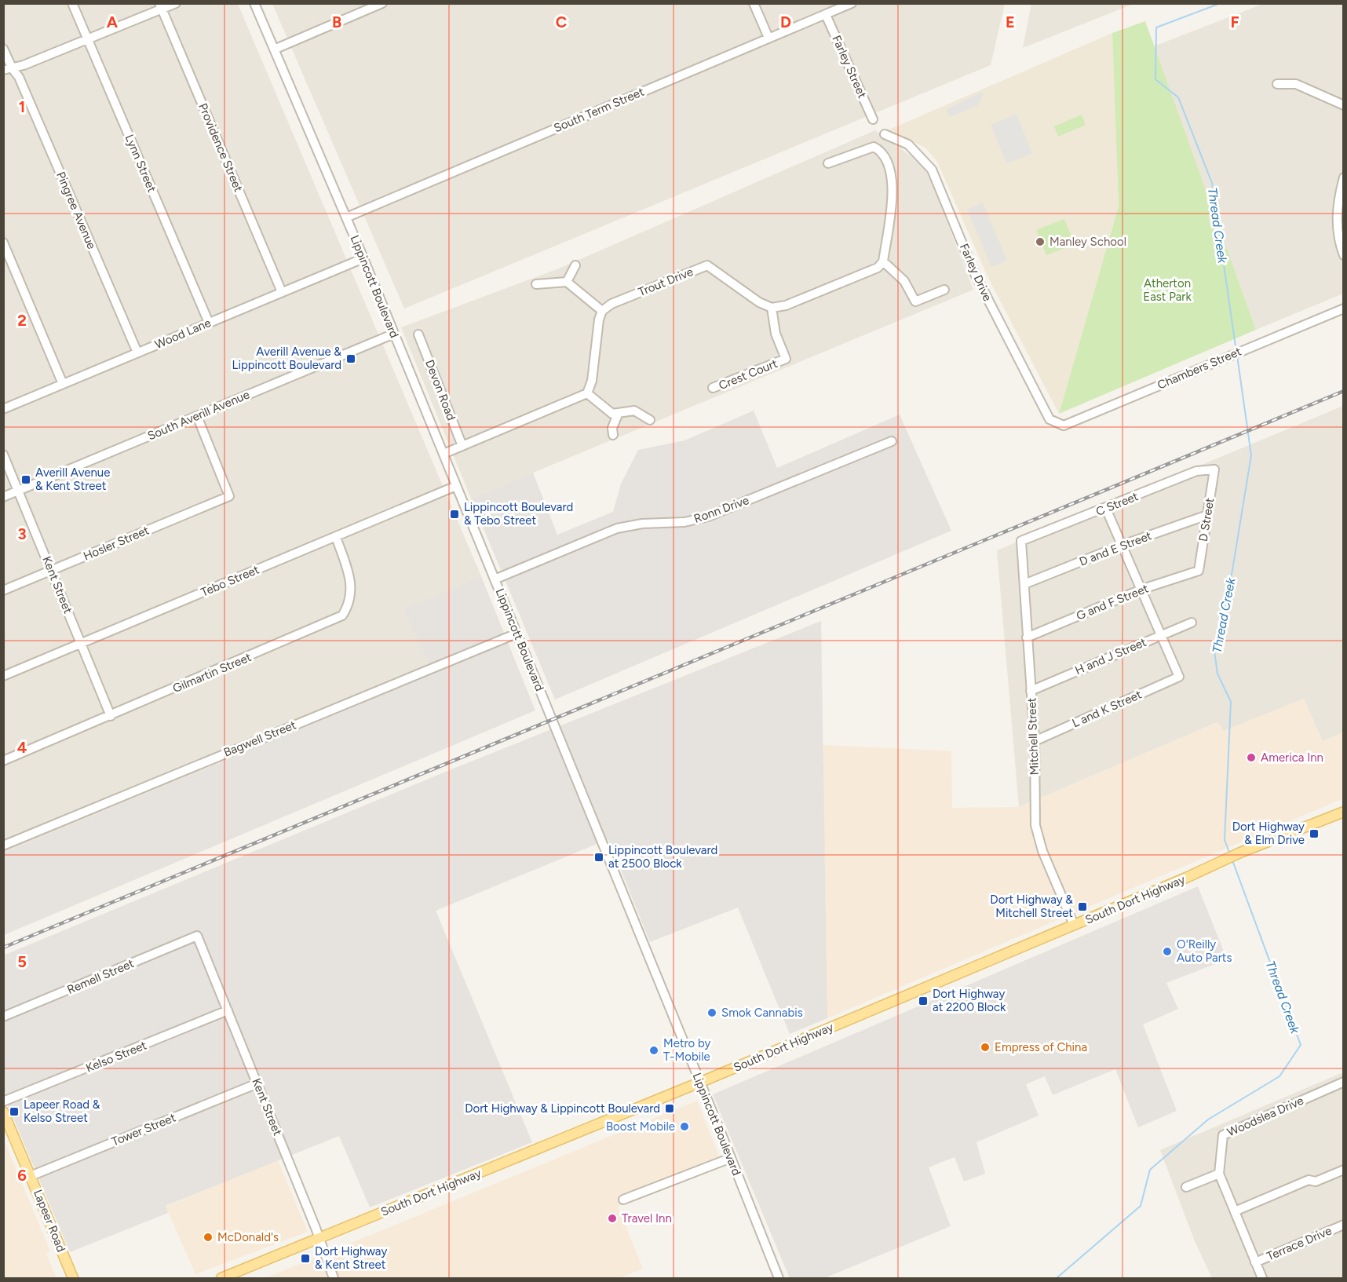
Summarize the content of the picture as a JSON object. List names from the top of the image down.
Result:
{
  "streets": {
    "main road": ["South Dort Highway", "Lapeer Road"],
    "street": [
      "Farley Street",
      "South Term Street",
      "Providence Street",
      "Lynn Street",
      "Pingree Avenue",
      "Farley Drive",
      "Trout Drive",
      "Lippincott Boulevard",
      "Wood Lane",
      "Chambers Street",
      "Crest Court",
      "Devon Road",
      "South Averill Avenue",
      "C Street",
      "Ronn Drive",
      "D Street",
      "Hosler Street",
      "D and E Street",
      "Tebo Street",
      "Kent Street",
      "G and F Street",
      "H and J Street",
      "Gilmartin Street",
      "L and K Street",
      "Mitchell Street",
      "Bagwell Street",
      "Remell Street",
      "Kelso Street",
      "Woodslea Drive",
      "Tower Street",
      "Terrace Drive"
    ]
  },
  "crossings": [
    ["Farley Street", "South Term Street"],
    ["South Term Street", "Lippincott Boulevard"],
    ["Providence Street", "Wood Lane"],
    ["Lynn Street", "Wood Lane"],
    ["Pingree Avenue", "Wood Lane"],
    ["Farley Drive", "Chambers Street"],
    ["Trout Drive", "Crest Court"],
    ["Lippincott Boulevard", "Wood Lane"],
    ["Lippincott Boulevard", "South Averill Avenue"],
    ["Lippincott Boulevard", "Ronn Drive"],
    ["Lippincott Boulevard", "Tebo Street"],
    ["Lippincott Boulevard", "Bagwell Street"],
    ["Lippincott Boulevard", "South Dort Highway"],
    ["South Averill Avenue", "Hosler Street"],
    ["South Averill Avenue", "Kent Street"],
    ["C Street", "D Street"],
    ["C Street", "Mitchell Street"],
    ["D Street", "D and E Street"],
    ["D Street", "G and F Street"],
    ["Hosler Street", "Kent Street"],
    ["D and E Street", "Mitchell Street"],
    ["Tebo Street", "Kent Street"],
    ["Tebo Street", "Gilmartin Street"],
    ["Kent Street", "Gilmartin Street"],
    ["Kent Street", "South Dort Highway"],
    ["Kent Street", "Remell Street"],
    ["Kent Street", "Kelso Street"],
    ["Kent Street", "Tower Street"],
    ["G and F Street", "Mitchell Street"],
    ["H and J Street", "L and K Street"],
    ["H and J Street", "Mitchell Street"],
    ["L and K Street", "Mitchell Street"],
    ["Mitchell Street", "South Dort Highway"],
    ["Woodslea Drive", "Terrace Drive"],
    ["Tower Street", "Lapeer Road"]
  ],
  "water": ["Thread Creek"],
  "parks": ["Atherton East Park"],
  "places": {
    "other": [
      "Manley School",
      "America Inn",
      "O'Reilly Auto Parts",
      "Smok Cannabis",
      "Empress of China",
      "Metro by T-Mobile",
      "Boost Mobile",
      "Travel Inn",
      "McDonald's"
    ],
    "transit": [
      "Averill Avenue & Lippincott Boulevard",
      "Averill Avenue & Kent Street",
      "Lippincott Boulevard & Tebo Street",
      "Dort Highway & Elm Drive",
      "Lippincott Boulevard at 2500 Block",
      "Dort Highway & Mitchell Street",
      "Dort Highway at 2200 Block",
      "Dort Highway & Lippincott Boulevard",
      "Lapeer Road & Kelso Street",
      "Dort Highway & Kent Street"
    ]
  },
  "grid": {
    "columns": [
      "A",
      "B",
      "C",
      "D",
      "E",
      "F"
    ],
    "rows": [
      "1",
      "2",
      "3",
      "4",
      "5",
      "6"
    ]
  }
}
